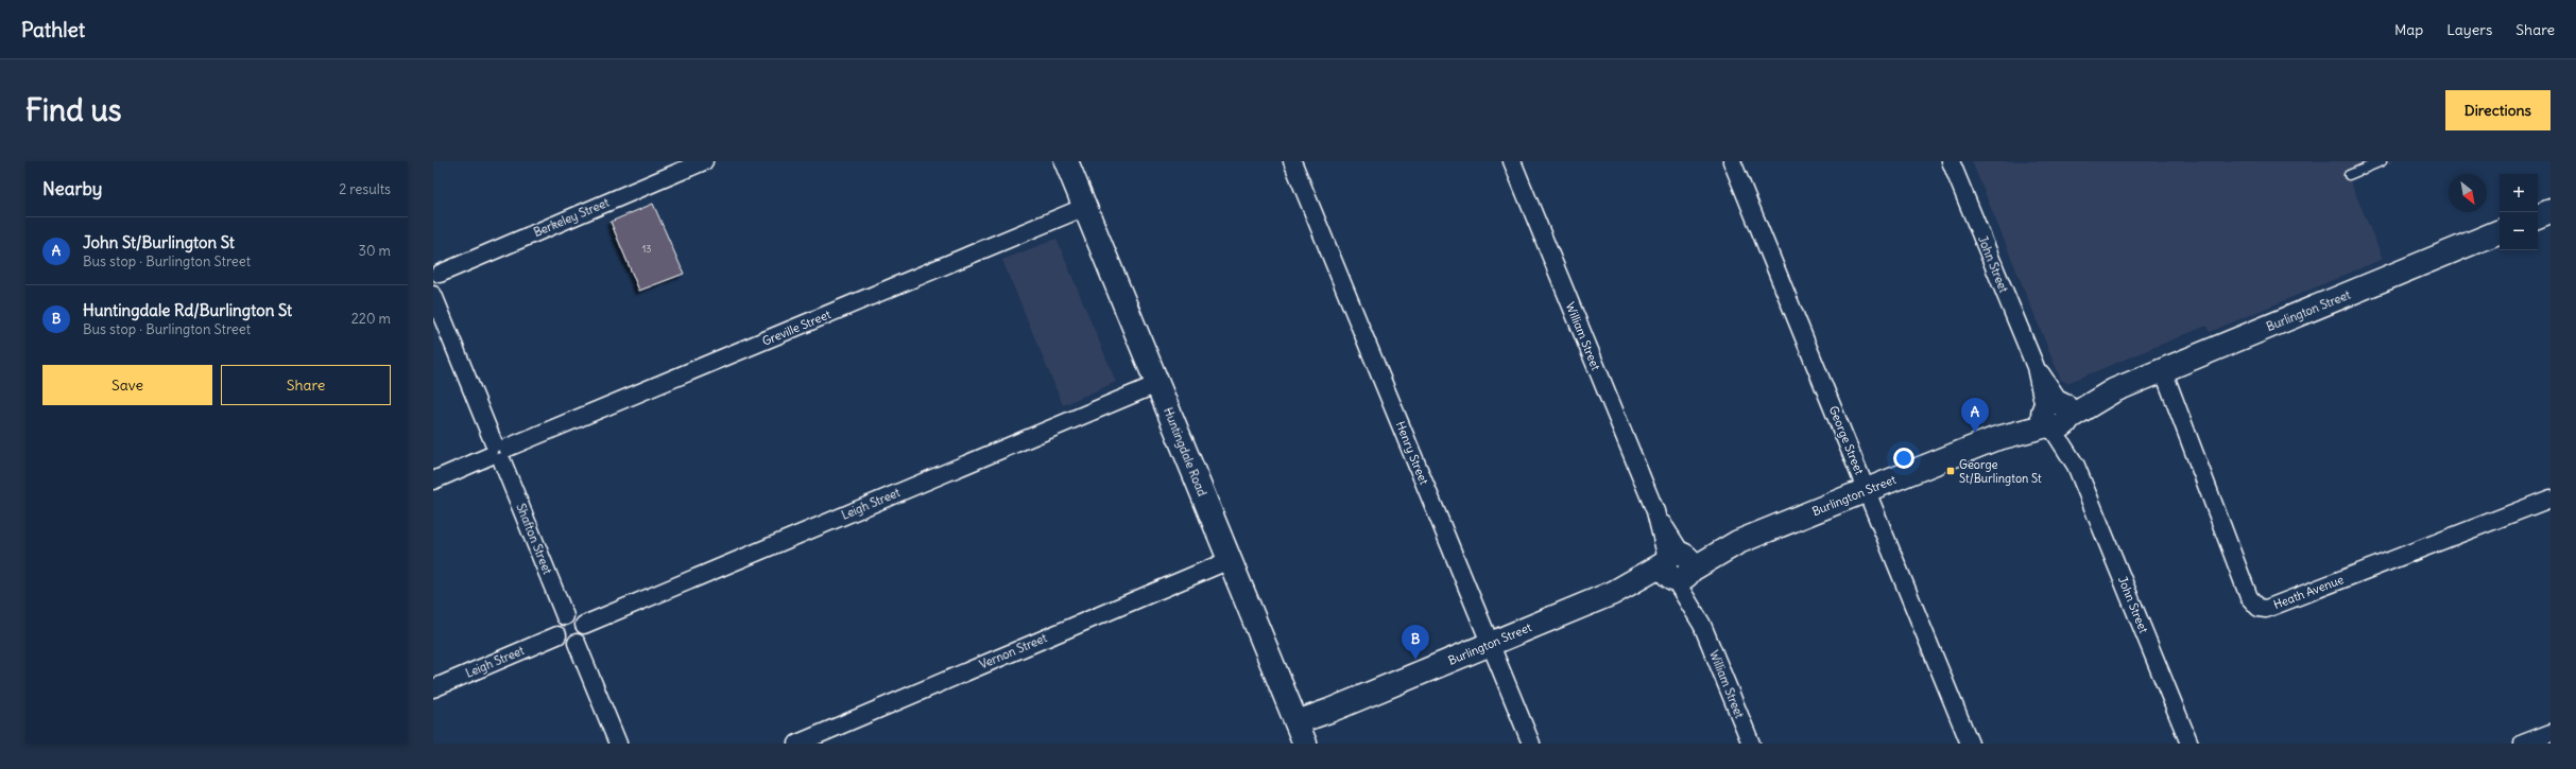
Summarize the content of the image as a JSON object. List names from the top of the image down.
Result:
{
  "streets": {
    "street": [
      "Berkeley Street",
      "John Street",
      "Burlington Street",
      "Greville Street",
      "William Street",
      "George Street",
      "Huntingdale Road",
      "Henry Street",
      "Leigh Street",
      "Shafton Street",
      "Heath Avenue",
      "Vernon Street"
    ]
  },
  "crossings": [
    ["John Street", "Burlington Street"],
    ["Burlington Street", "William Street"],
    ["Burlington Street", "George Street"],
    ["Burlington Street", "Huntingdale Road"],
    ["Burlington Street", "Henry Street"],
    ["Burlington Street", "Heath Avenue"],
    ["Greville Street", "Huntingdale Road"],
    ["Greville Street", "Shafton Street"],
    ["Huntingdale Road", "Leigh Street"],
    ["Huntingdale Road", "Vernon Street"],
    ["Leigh Street", "Shafton Street"]
  ],
  "places": {
    "transit": ["George St/Burlington St"]
  },
  "house_numbers": ["13"],
  "north": "bottom right",
  "page": {
    "header": "Pathlet",
    "nav": ["Map", "Layers", "Share"],
    "buttons": [
      "Directions",
      ["Save", "Share"]
    ],
    "title": "Find us",
    "heading": ["Nearby", "2 results"],
    "map_buttons": ["+", "−"],
    "list": [
      {
        "mark": "A",
        "name": "John St/Burlington St",
        "note": "Bus stop · Burlington Street",
        "value": "30 m"
      },
      {
        "mark": "B",
        "name": "Huntingdale Rd/Burlington St",
        "note": "Bus stop · Burlington Street",
        "value": "220 m"
      }
    ],
    "pins": ["A", "B"]
  }
}
